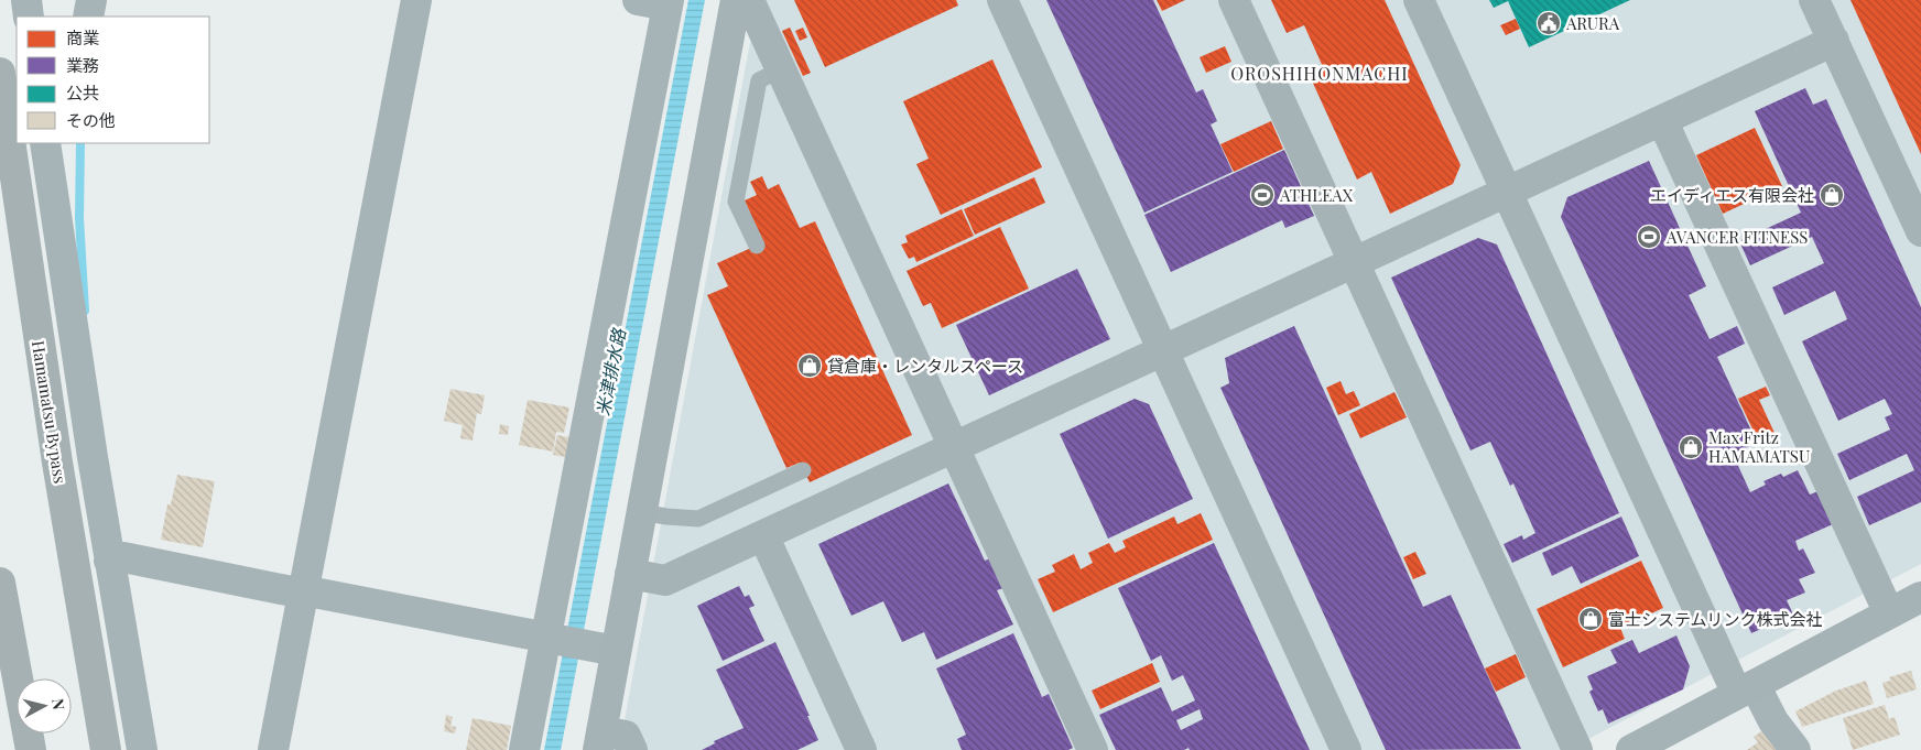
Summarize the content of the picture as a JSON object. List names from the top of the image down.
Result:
{
  "streets": {
    "highway": ["Hamamatsu Bypass"]
  },
  "districts": ["OROSHIHONMACHI"],
  "water": ["米津排水路"],
  "places": {
    "public building": ["ARURA"],
    "sports": ["ATHLEAX", "AVANCER FITNESS"],
    "shop": [
      "エイディエス有限会社",
      "貸倉庫・レンタルスペース",
      "Max Fritz HAMAMATSU",
      "富士システムリンク株式会社"
    ]
  },
  "legend": [
    "商業",
    "業務",
    "公共",
    "その他"
  ],
  "north": "right"
}
